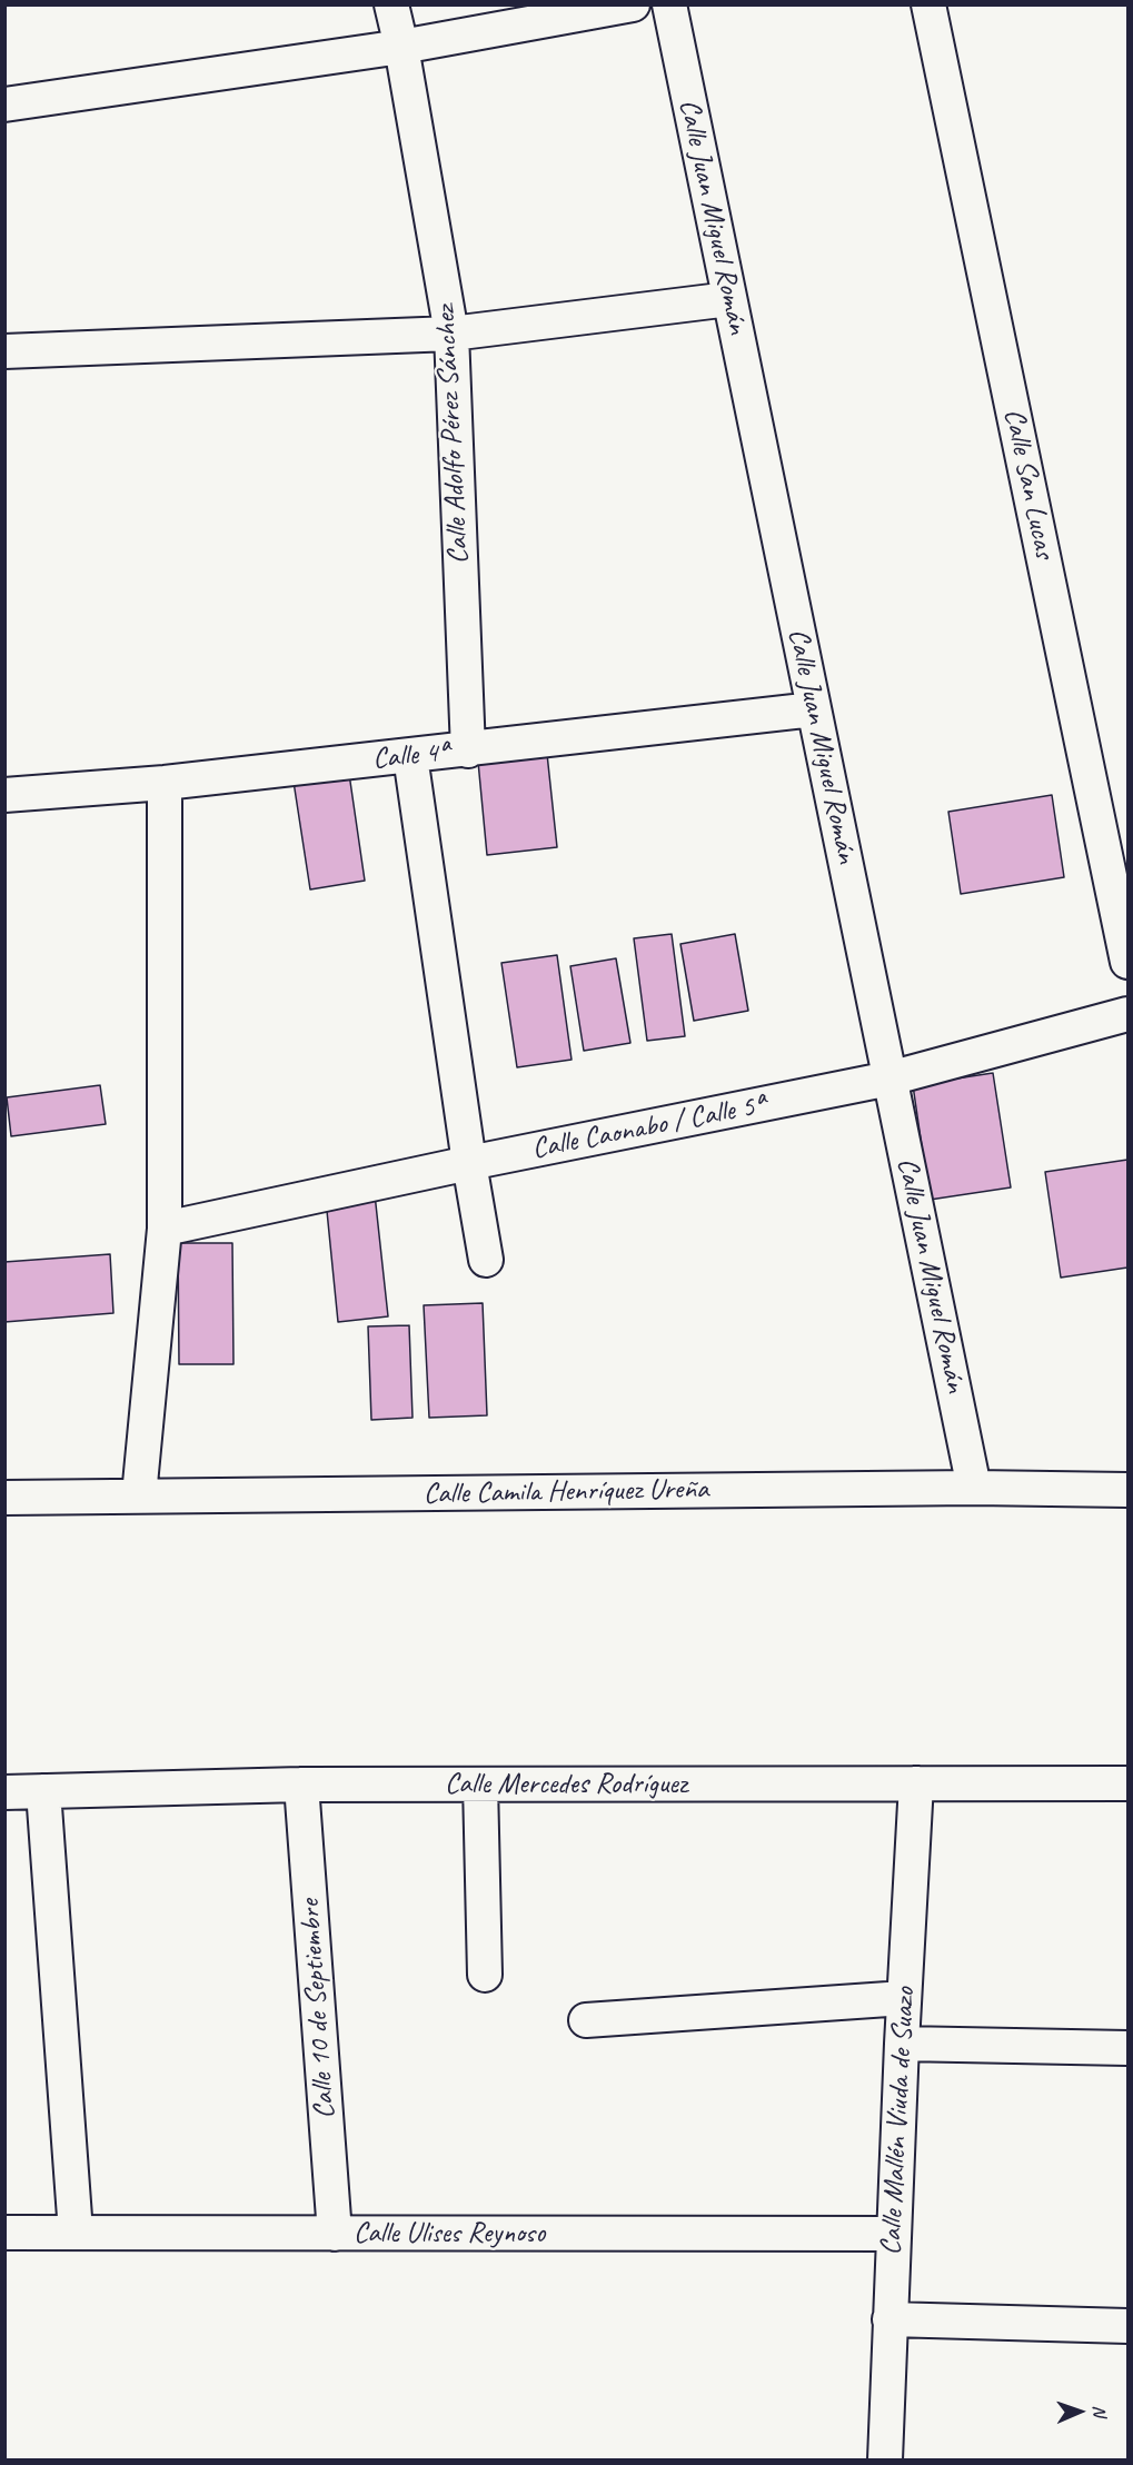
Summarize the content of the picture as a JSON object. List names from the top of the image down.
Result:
{
  "streets": {
    "street": [
      "Calle Juan Miguel Román",
      "Calle Adolfo Pérez Sánchez",
      "Calle San Lucas",
      "Calle 4ª",
      "Calle Caonabo / Calle 5ª",
      "Calle Camila Henríquez Ureña",
      "Calle Mercedes Rodríguez",
      "Calle 10 de Septiembre",
      "Calle Mallén Viuda de Suazo",
      "Calle Ulises Reynoso"
    ]
  },
  "crossings": [
    ["Calle Juan Miguel Román", "Calle 4ª"],
    ["Calle Juan Miguel Román", "Calle Caonabo / Calle 5ª"],
    ["Calle Juan Miguel Román", "Calle Camila Henríquez Ureña"],
    ["Calle Adolfo Pérez Sánchez", "Calle 4ª"],
    ["Calle Mercedes Rodríguez", "Calle 10 de Septiembre"],
    ["Calle Mercedes Rodríguez", "Calle Mallén Viuda de Suazo"],
    ["Calle 10 de Septiembre", "Calle Ulises Reynoso"],
    ["Calle Mallén Viuda de Suazo", "Calle Ulises Reynoso"]
  ],
  "north": "right"
}
